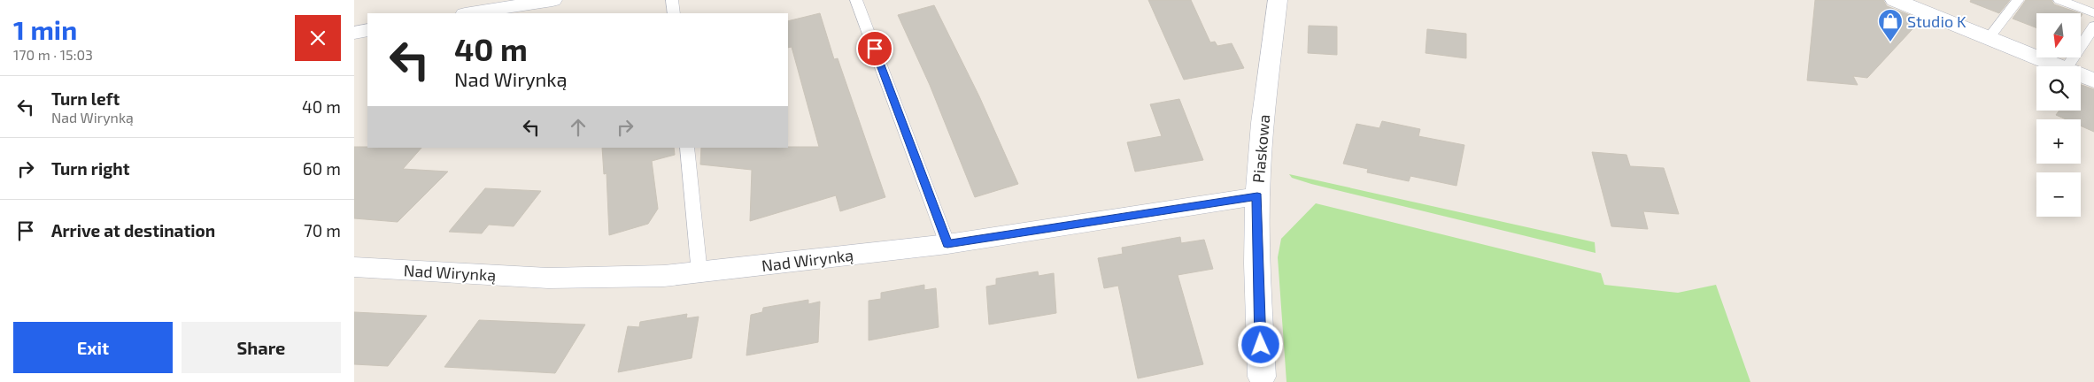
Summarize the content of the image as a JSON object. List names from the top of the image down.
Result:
{
  "streets": {
    "street": ["Piaskowa", "Nad Wirynką"]
  },
  "crossings": [
    ["Piaskowa", "Nad Wirynką"]
  ],
  "places": {
    "shop": ["Studio K"]
  },
  "north": "bottom",
  "page": {
    "heading": ["1 min", "170 m · 15:03"],
    "map_buttons": ["+", "−"],
    "turn": ["40 m", "Nad Wirynką"],
    "list": [
      {
        "name": "Turn left",
        "note": "Nad Wirynką",
        "value": "40 m"
      },
      {
        "name": "Turn right",
        "value": "60 m"
      },
      {
        "name": "Arrive at destination",
        "value": "70 m"
      }
    ],
    "buttons": ["Exit", "Share"]
  }
}
